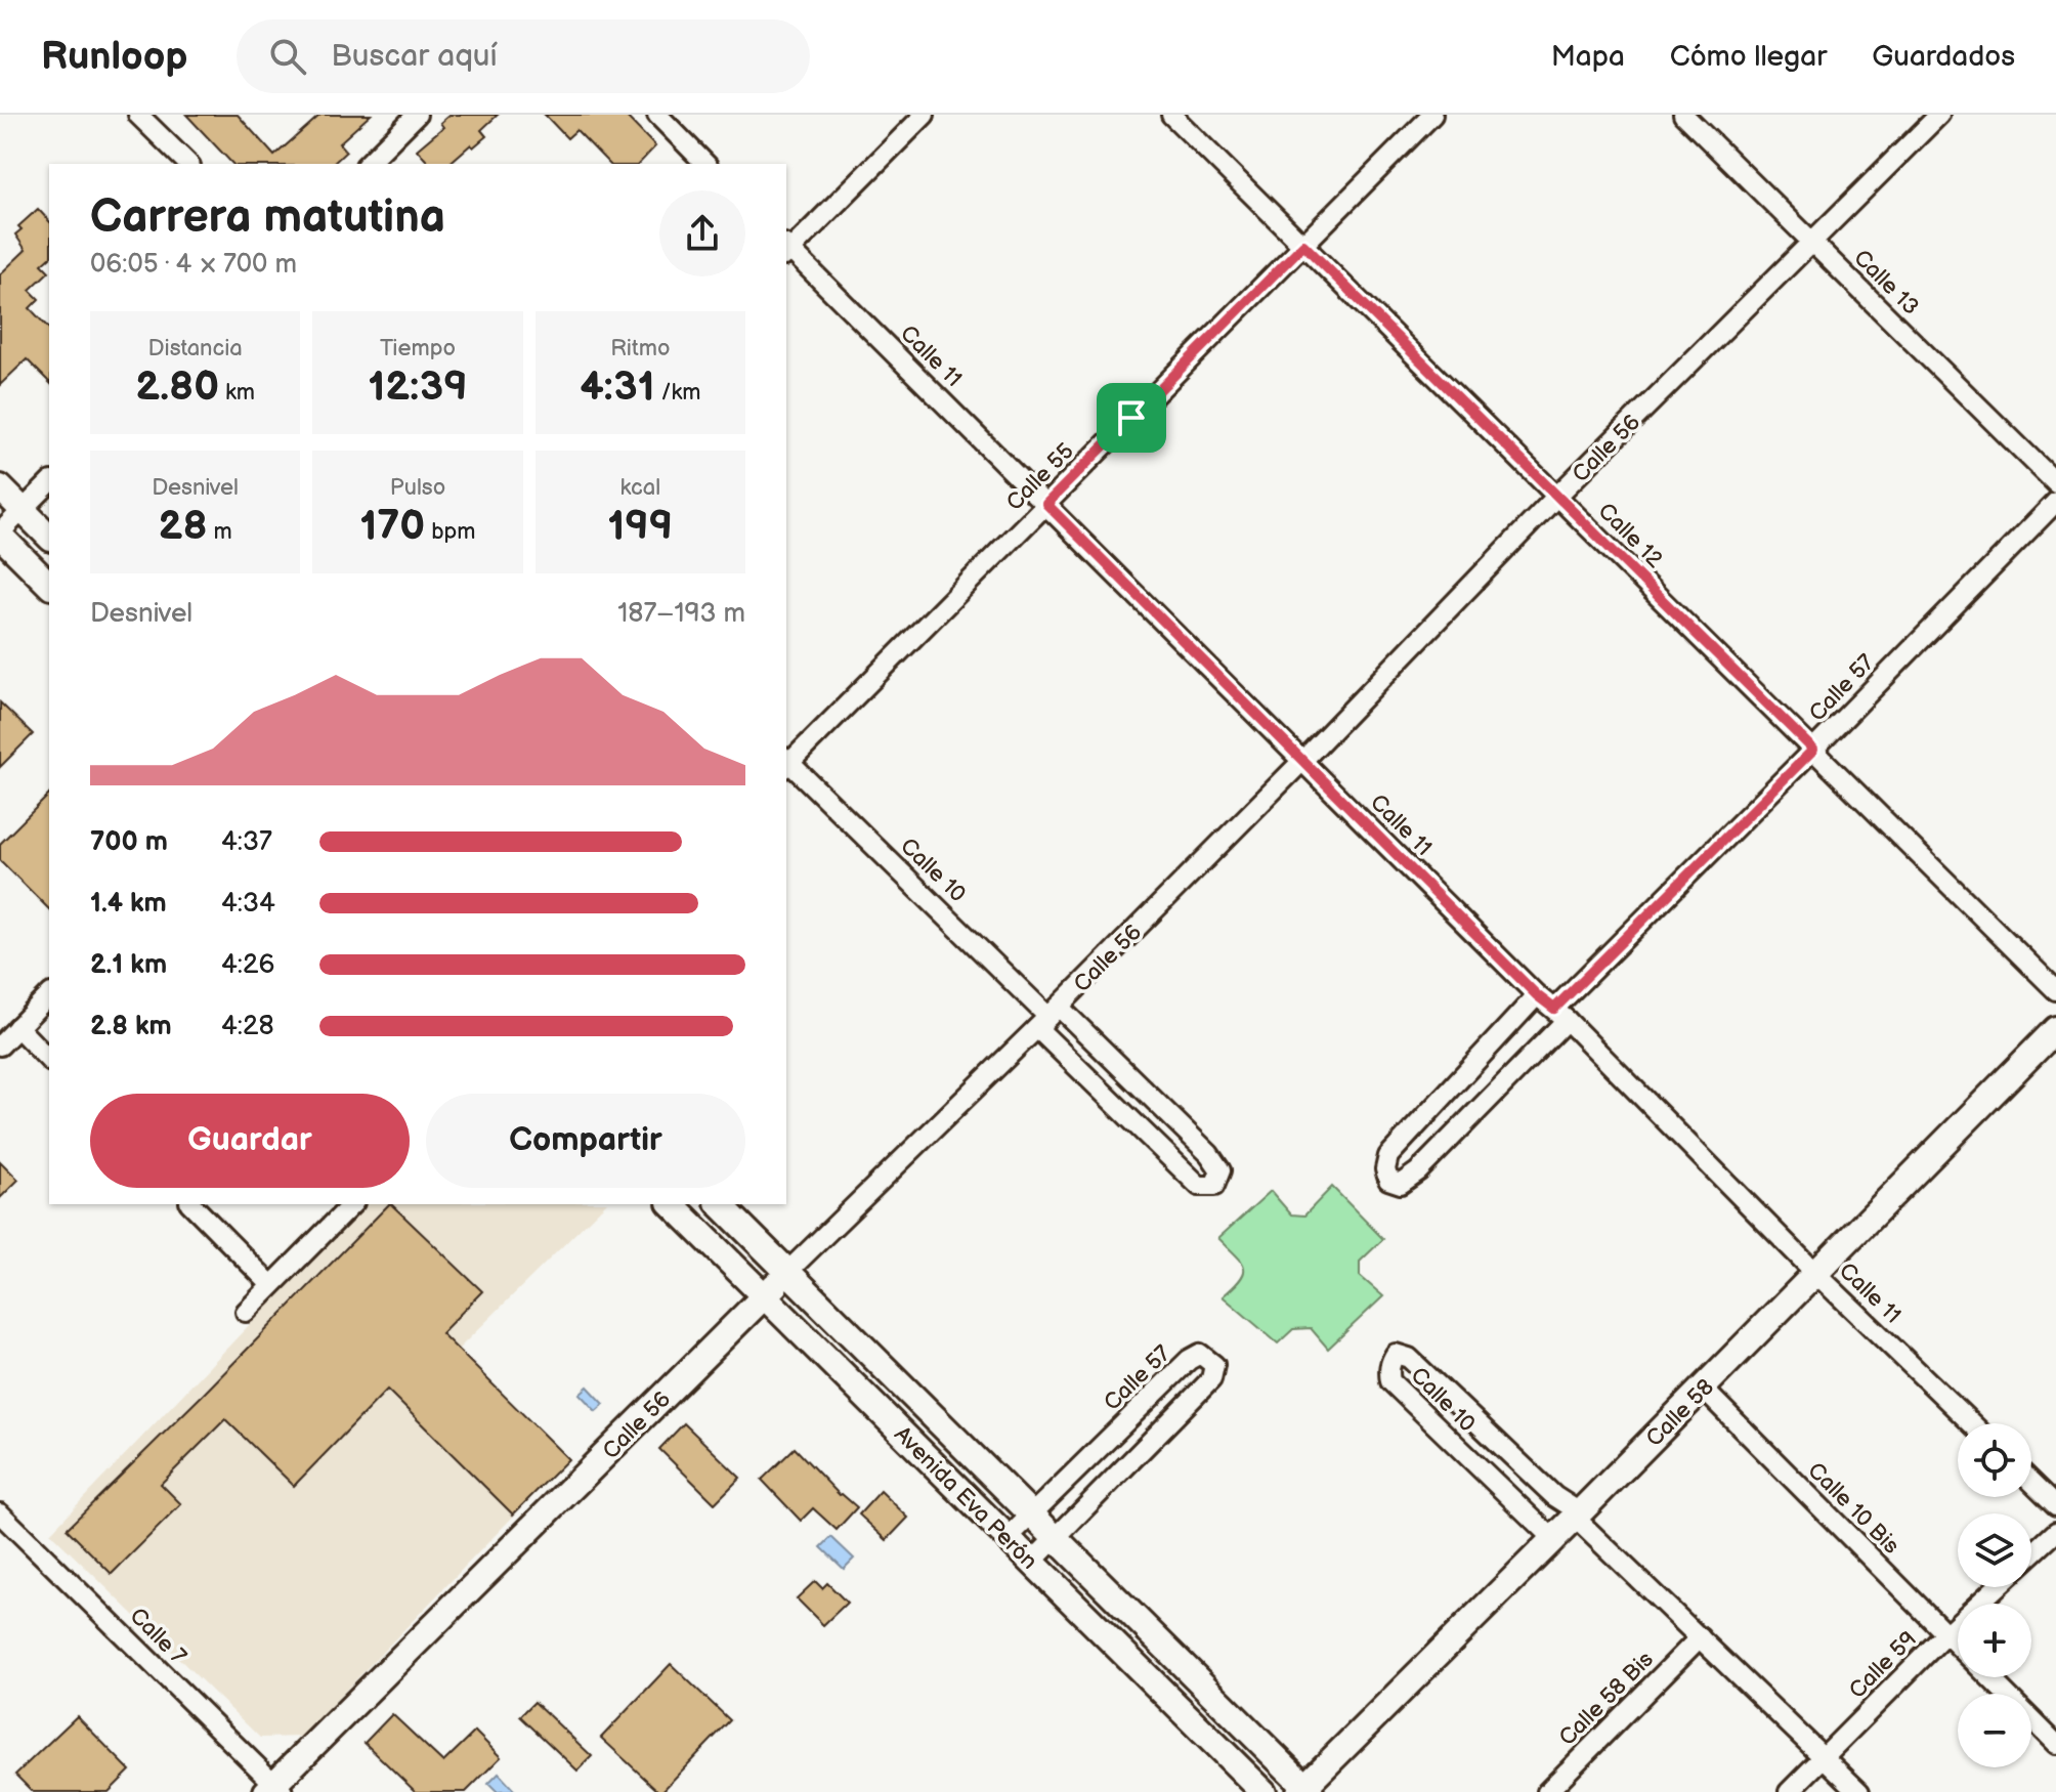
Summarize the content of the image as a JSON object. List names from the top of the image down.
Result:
{
  "streets": {
    "main road": ["Calle 56", "Calle 58", "Avenida Eva Perón"],
    "street": [
      "Calle 13",
      "Calle 11",
      "Calle 55",
      "Calle 12",
      "Calle 57",
      "Calle 10",
      "Calle 10 Bis",
      "Calle 7",
      "Calle 59",
      "Calle 58 Bis"
    ]
  },
  "crossings": [
    ["Calle 13", "Calle 56"],
    ["Calle 11", "Calle 56"],
    ["Calle 11", "Calle 55"],
    ["Calle 11", "Calle 57"],
    ["Calle 11", "Calle 58"],
    ["Calle 56", "Calle 12"],
    ["Calle 56", "Calle 10"],
    ["Calle 56", "Avenida Eva Perón"],
    ["Calle 56", "Calle 7"],
    ["Calle 55", "Calle 12"],
    ["Calle 55", "Calle 10"],
    ["Calle 12", "Calle 57"],
    ["Calle 57", "Avenida Eva Perón"],
    ["Calle 10", "Calle 58"],
    ["Calle 10", "Calle 59"],
    ["Calle 10", "Calle 58 Bis"],
    ["Calle 58", "Avenida Eva Perón"],
    ["Calle 58", "Calle 10 Bis"],
    ["Calle 10 Bis", "Calle 59"]
  ],
  "page": {
    "header": "Runloop",
    "search": "Buscar aquí",
    "nav": ["Mapa", "Cómo llegar", "Guardados"],
    "heading": ["Carrera matutina", "06:05 · 4 × 700 m"],
    "stats": [
      ["Distancia", "2.80 km"],
      ["Tiempo", "12:39"],
      ["Ritmo", "4:31 /km"],
      ["Desnivel", "28 m"],
      ["Pulso", "170 bpm"],
      ["kcal", "199"]
    ],
    "chart": ["Desnivel", "187–193 m"],
    "list": [
      {
        "name": "700 m",
        "note": "4:37"
      },
      {
        "name": "1.4 km",
        "note": "4:34"
      },
      {
        "name": "2.1 km",
        "note": "4:26"
      },
      {
        "name": "2.8 km",
        "note": "4:28"
      }
    ],
    "buttons": ["Guardar", "Compartir"],
    "map_buttons": ["+", "−"]
  }
}
